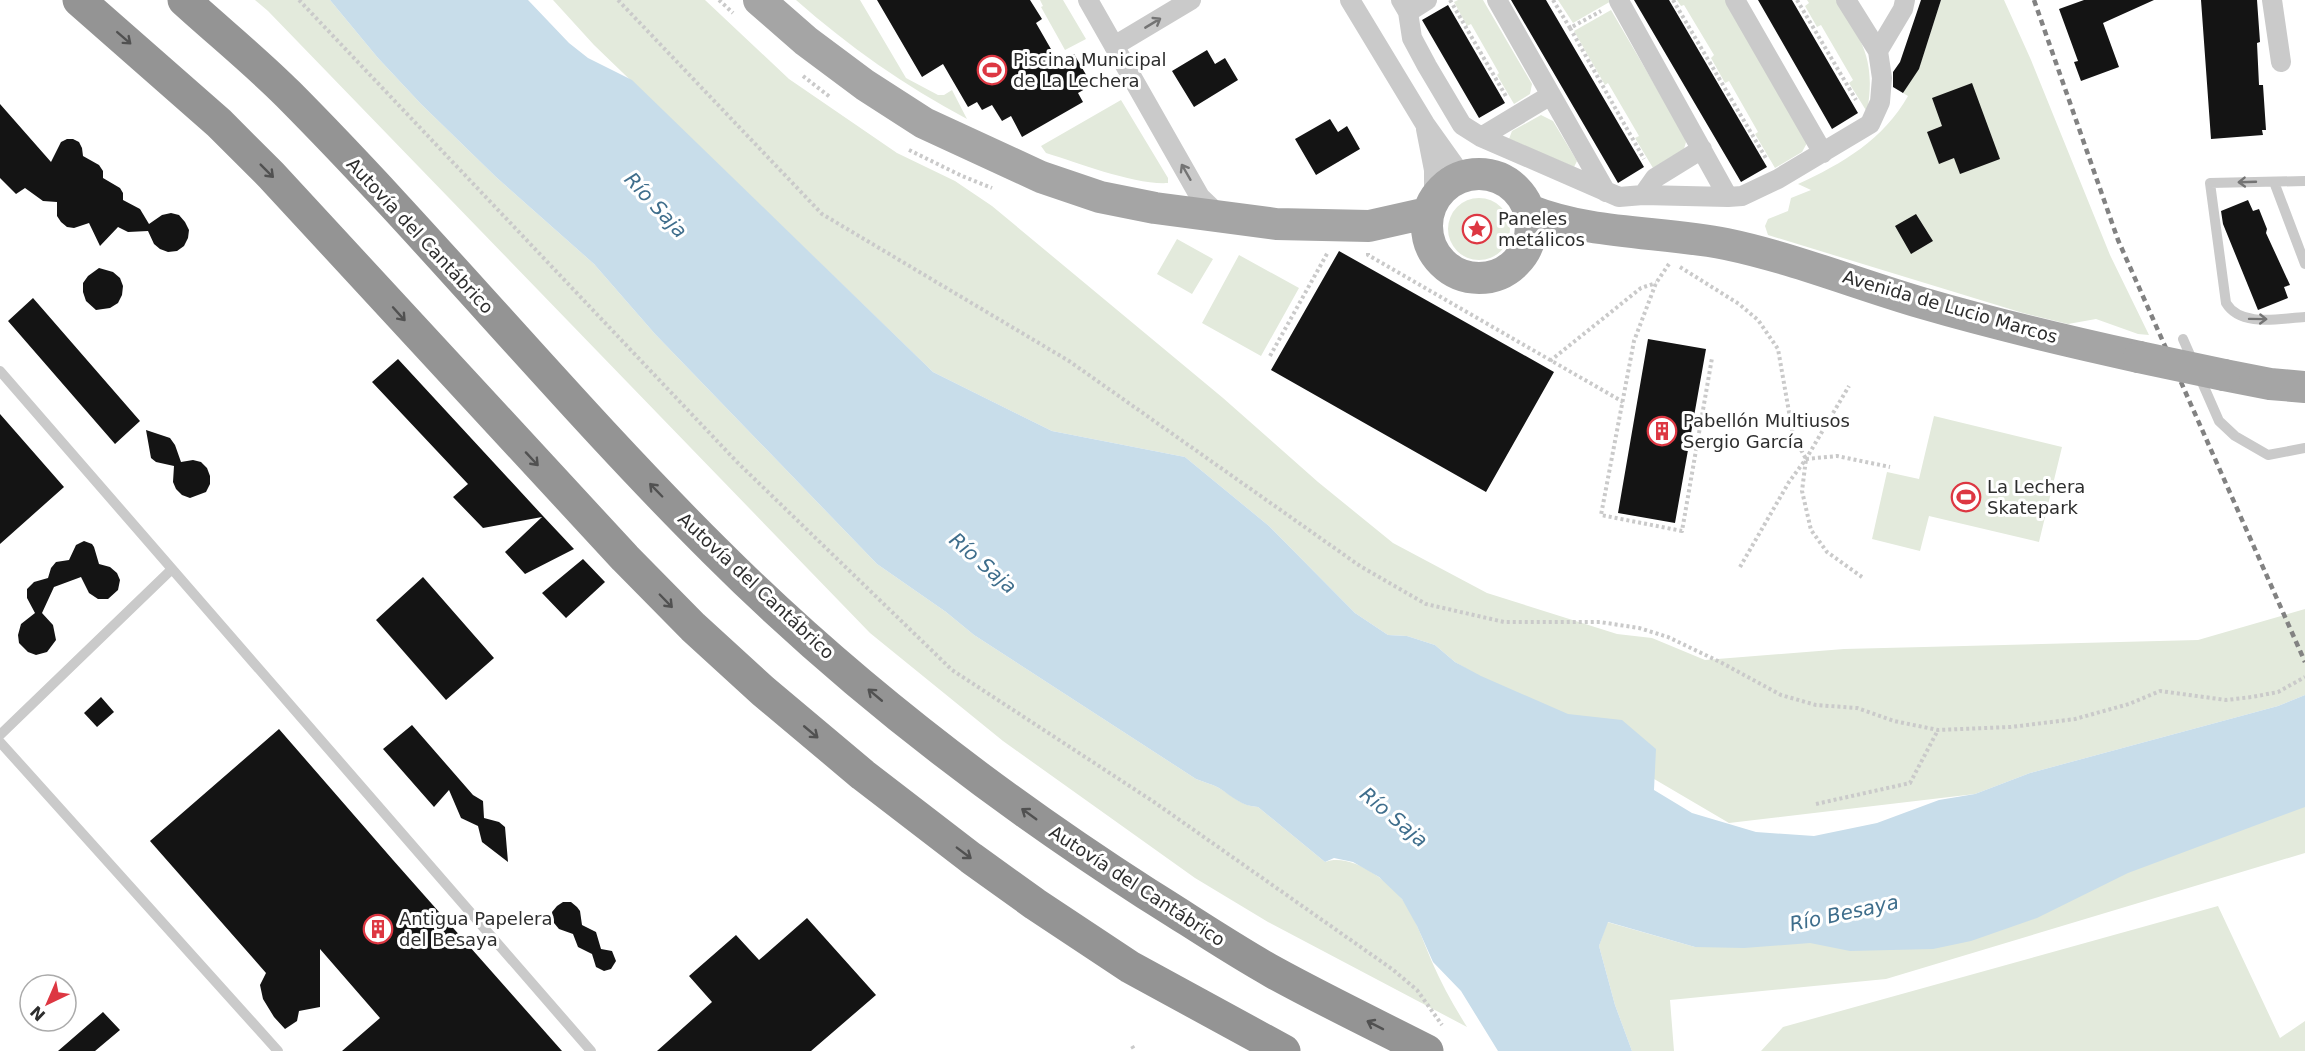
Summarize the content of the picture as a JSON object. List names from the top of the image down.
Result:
{
  "streets": {
    "highway": ["Autovía del Cantábrico"],
    "main road": ["Avenida de Lucio Marcos"]
  },
  "water": ["Río Saja", "Río Besaya"],
  "places": {
    "sports": ["Piscina Municipal de La Lechera", "La Lechera Skatepark"],
    "place": ["Paneles metálicos"],
    "building": ["Pabellón Multiusos Sergio García", "Antigua Papelera del Besaya"]
  },
  "north": "bottom left"
}
